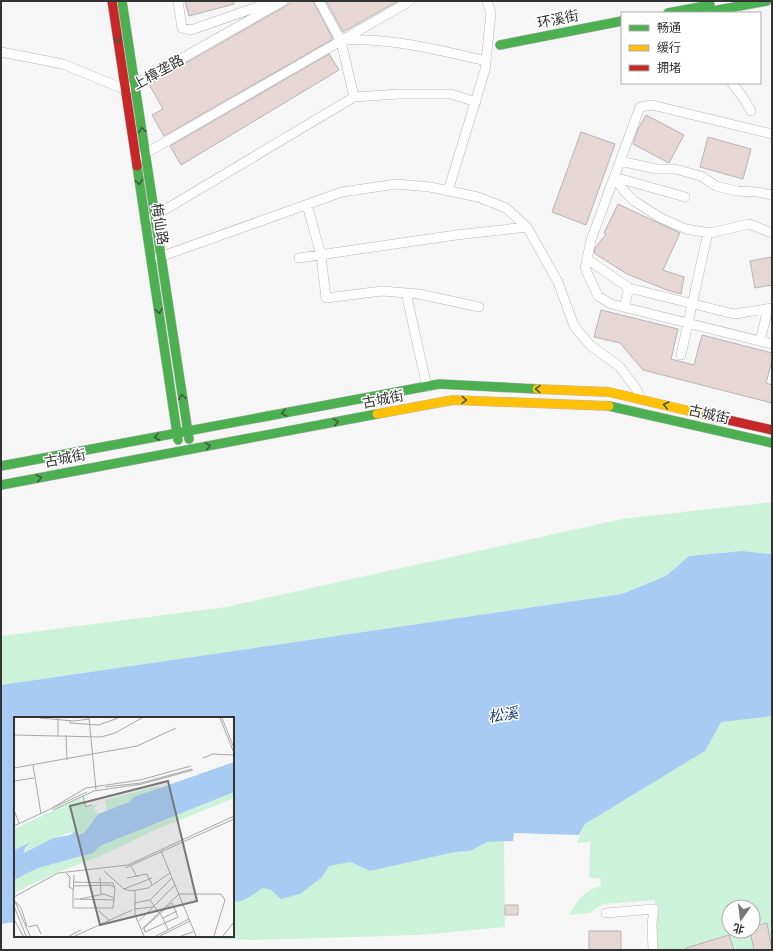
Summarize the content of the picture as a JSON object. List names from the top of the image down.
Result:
{
  "streets": {
    "main road": ["环溪街", "梅仙路", "古城街"],
    "street": ["上樟垄路"]
  },
  "crossings": [
    ["上樟垄路", "梅仙路"],
    ["梅仙路", "古城街"]
  ],
  "water": ["松溪"],
  "legend": ["畅通", "缓行", "拥堵"],
  "north": "bottom"
}
